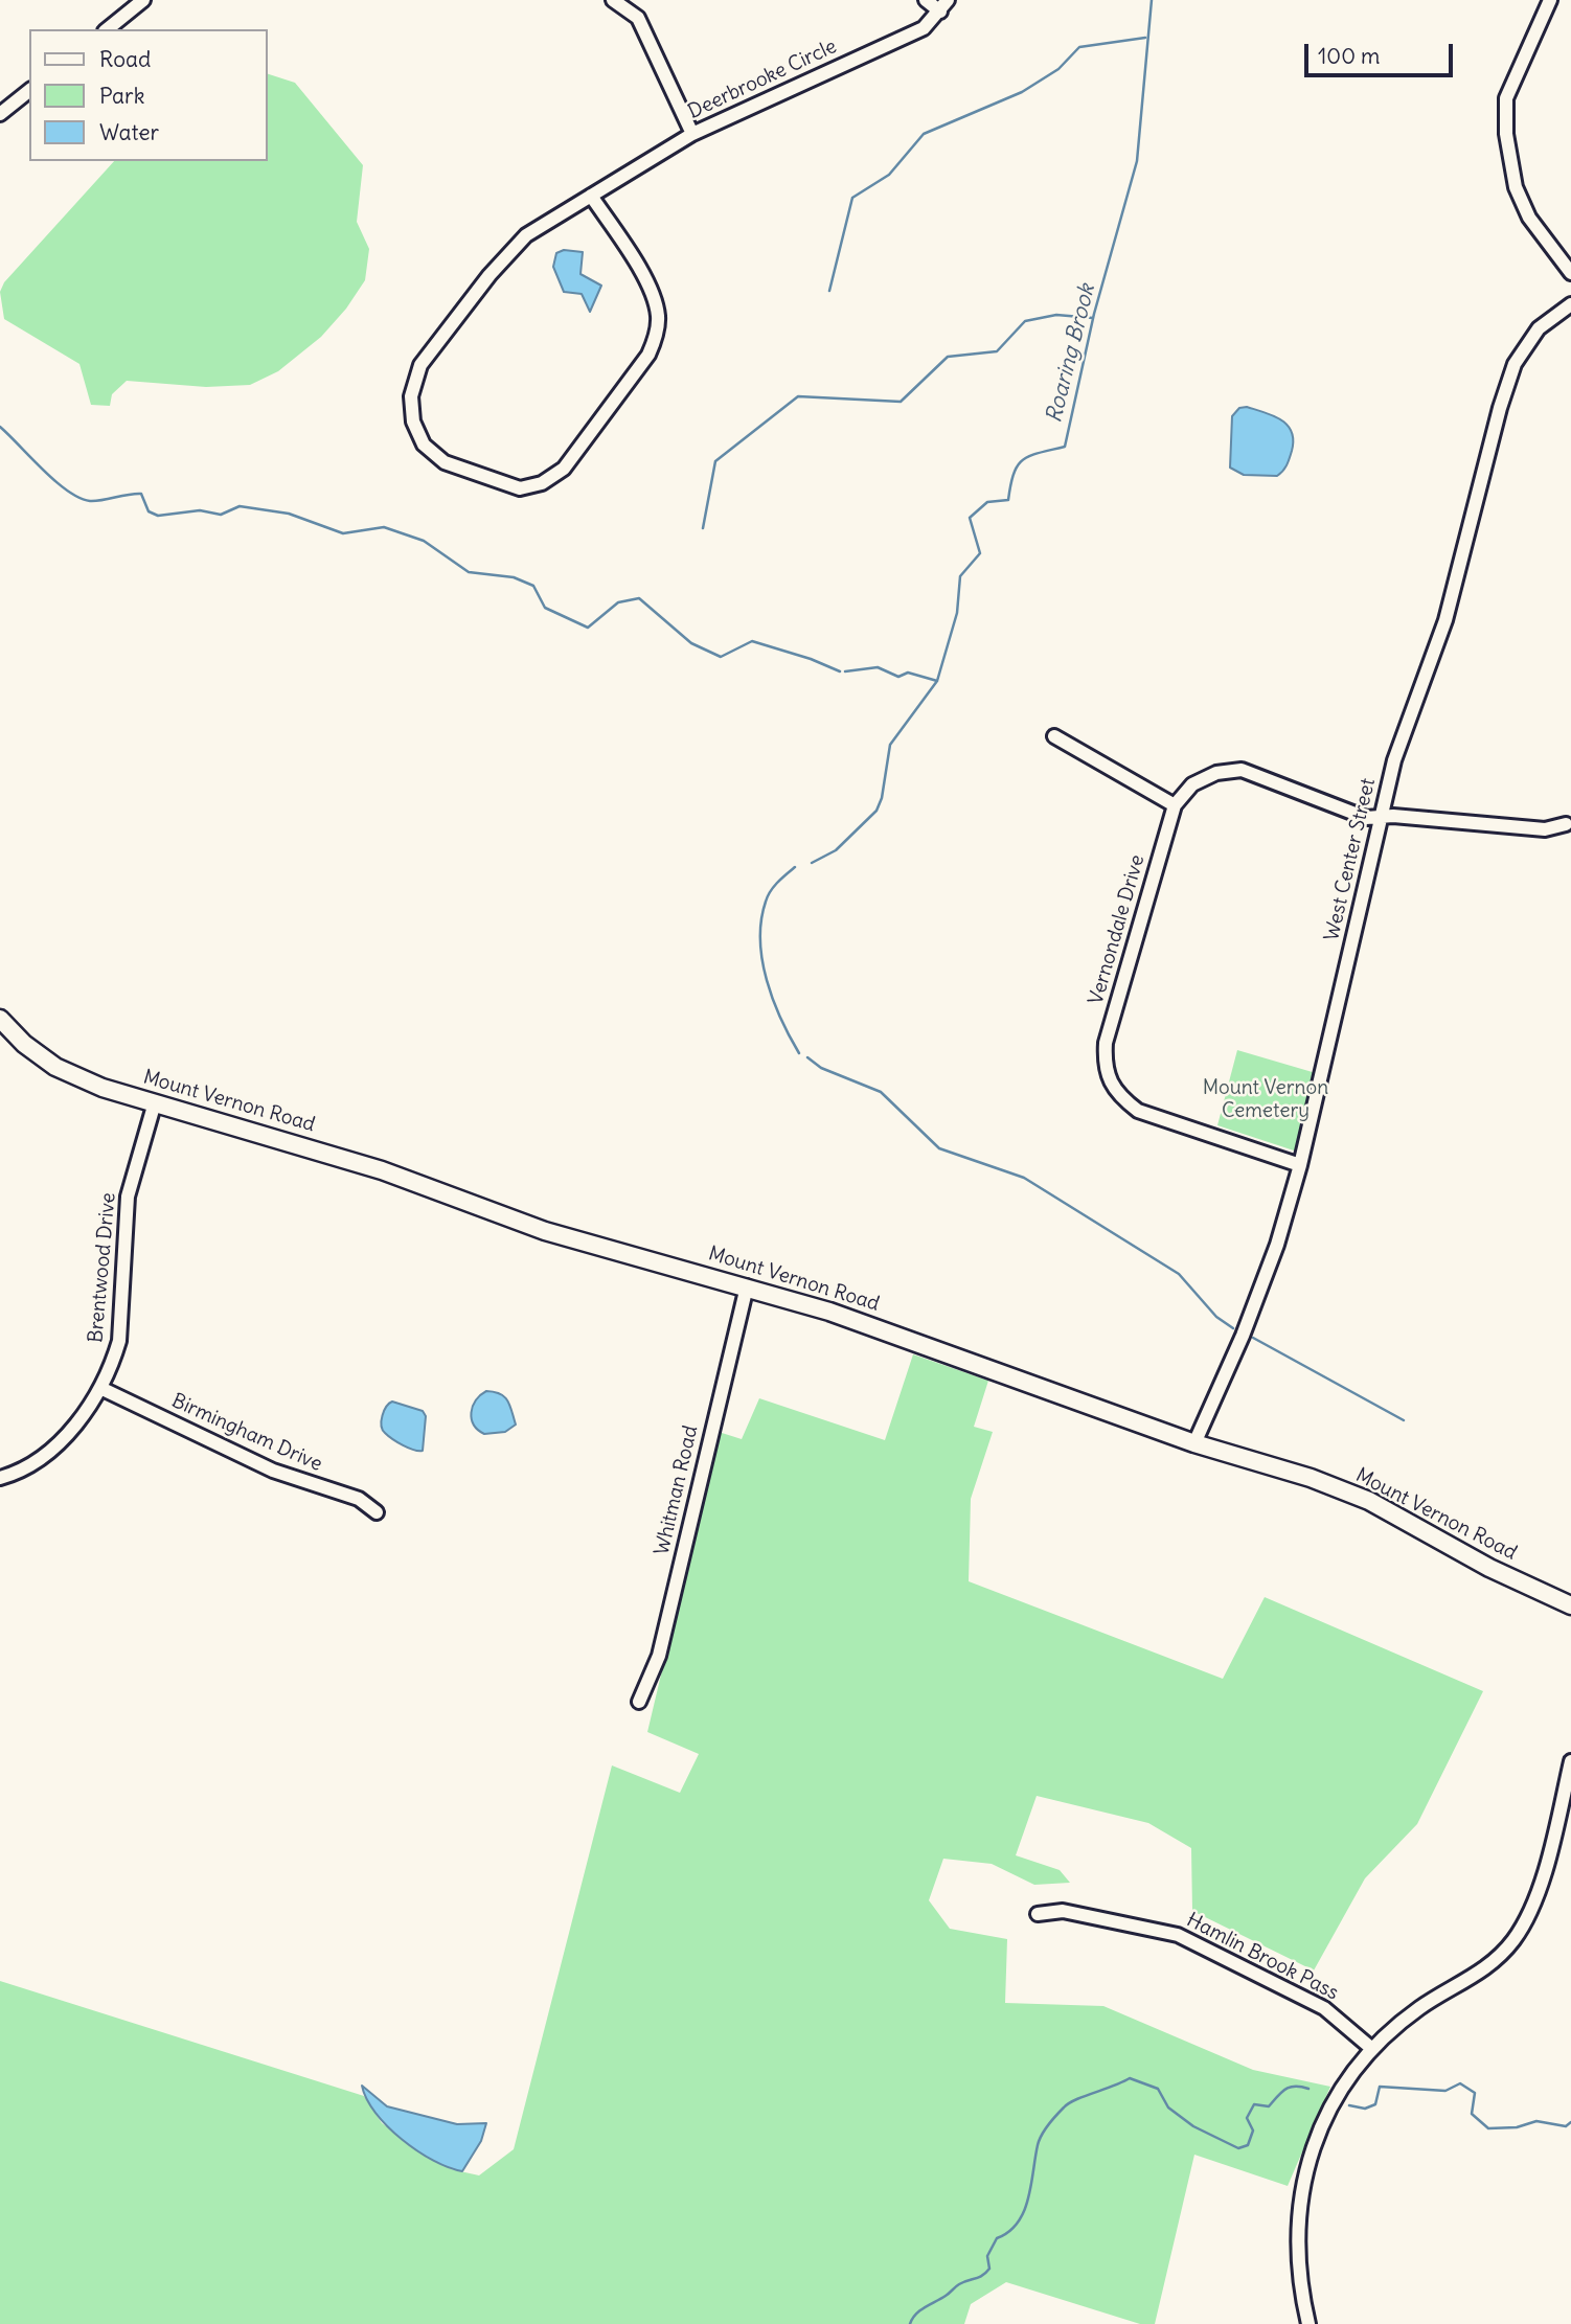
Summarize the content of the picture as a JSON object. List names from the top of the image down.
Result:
{
  "streets": {
    "main road": ["Mount Vernon Road"],
    "street": [
      "Deerbrooke Circle",
      "West Center Street",
      "Vernondale Drive",
      "Brentwood Drive",
      "Birmingham Drive",
      "Whitman Road",
      "Hamlin Brook Pass"
    ]
  },
  "crossings": [
    ["West Center Street", "Vernondale Drive"],
    ["West Center Street", "Mount Vernon Road"],
    ["Mount Vernon Road", "Brentwood Drive"],
    ["Mount Vernon Road", "Whitman Road"],
    ["Brentwood Drive", "Birmingham Drive"]
  ],
  "water": ["Roaring Brook"],
  "parks": ["Mount Vernon Cemetery"],
  "legend": ["Road", "Park", "Water"],
  "scale_bar": "100 m"
}
